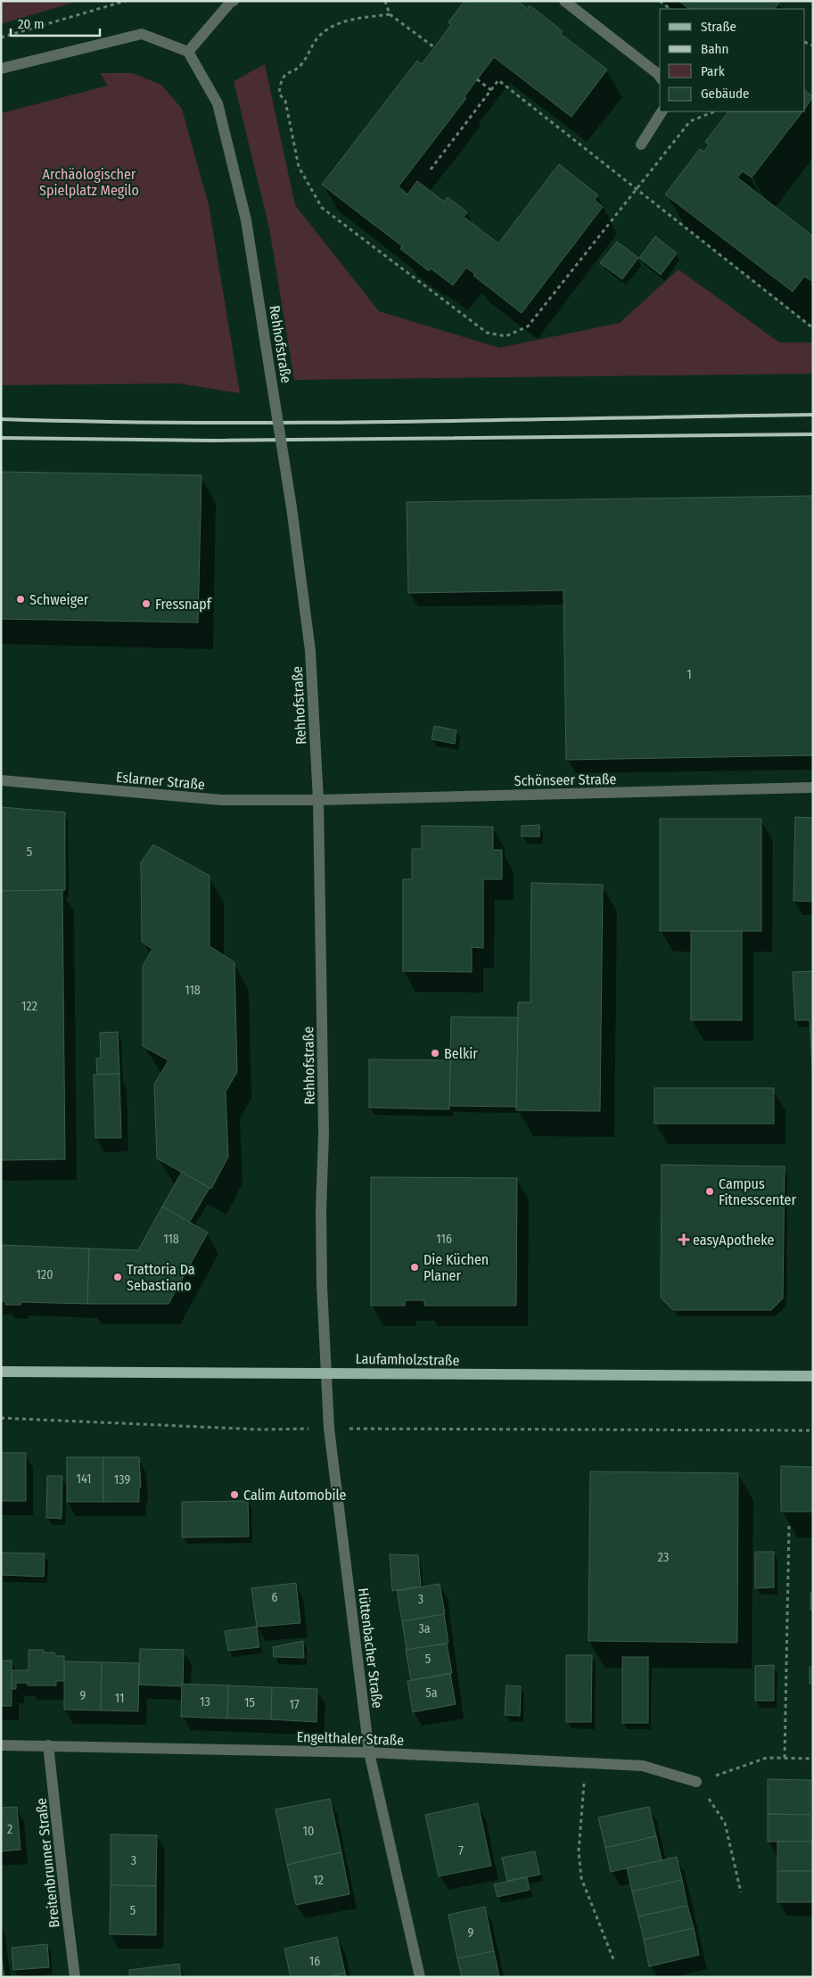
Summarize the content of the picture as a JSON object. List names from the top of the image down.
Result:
{
  "streets": {
    "main road": ["Laufamholzstraße"],
    "street": [
      "Rehhofstraße",
      "Schönseer Straße",
      "Eslarner Straße",
      "Hüttenbacher Straße",
      "Engelthaler Straße",
      "Breitenbrunner Straße"
    ]
  },
  "crossings": [
    ["Rehhofstraße", "Schönseer Straße"],
    ["Rehhofstraße", "Eslarner Straße"],
    ["Rehhofstraße", "Laufamholzstraße"],
    ["Rehhofstraße", "Hüttenbacher Straße"],
    ["Schönseer Straße", "Eslarner Straße"],
    ["Laufamholzstraße", "Hüttenbacher Straße"],
    ["Hüttenbacher Straße", "Engelthaler Straße"],
    ["Engelthaler Straße", "Breitenbrunner Straße"]
  ],
  "parks": ["Archäologischer Spielplatz Megilo"],
  "places": {
    "other": [
      "Schweiger",
      "Fressnapf",
      "Belkir",
      "Campus Fitnesscenter",
      "Die Küchen Planer",
      "Trattoria Da Sebastiano",
      "Calim Automobile"
    ],
    "health": ["easyApotheke"]
  },
  "house_numbers": [
    "1",
    "5",
    "118",
    "122",
    "118",
    "116",
    "120",
    "141",
    "139",
    "23",
    "6",
    "3",
    "3a",
    "5",
    "5a",
    "9",
    "11",
    "13",
    "15",
    "17",
    "2",
    "10",
    "7",
    "3",
    "12",
    "5",
    "9",
    "16"
  ],
  "legend": [
    "Straße",
    "Bahn",
    "Park",
    "Gebäude"
  ],
  "scale_bar": "20 m"
}
